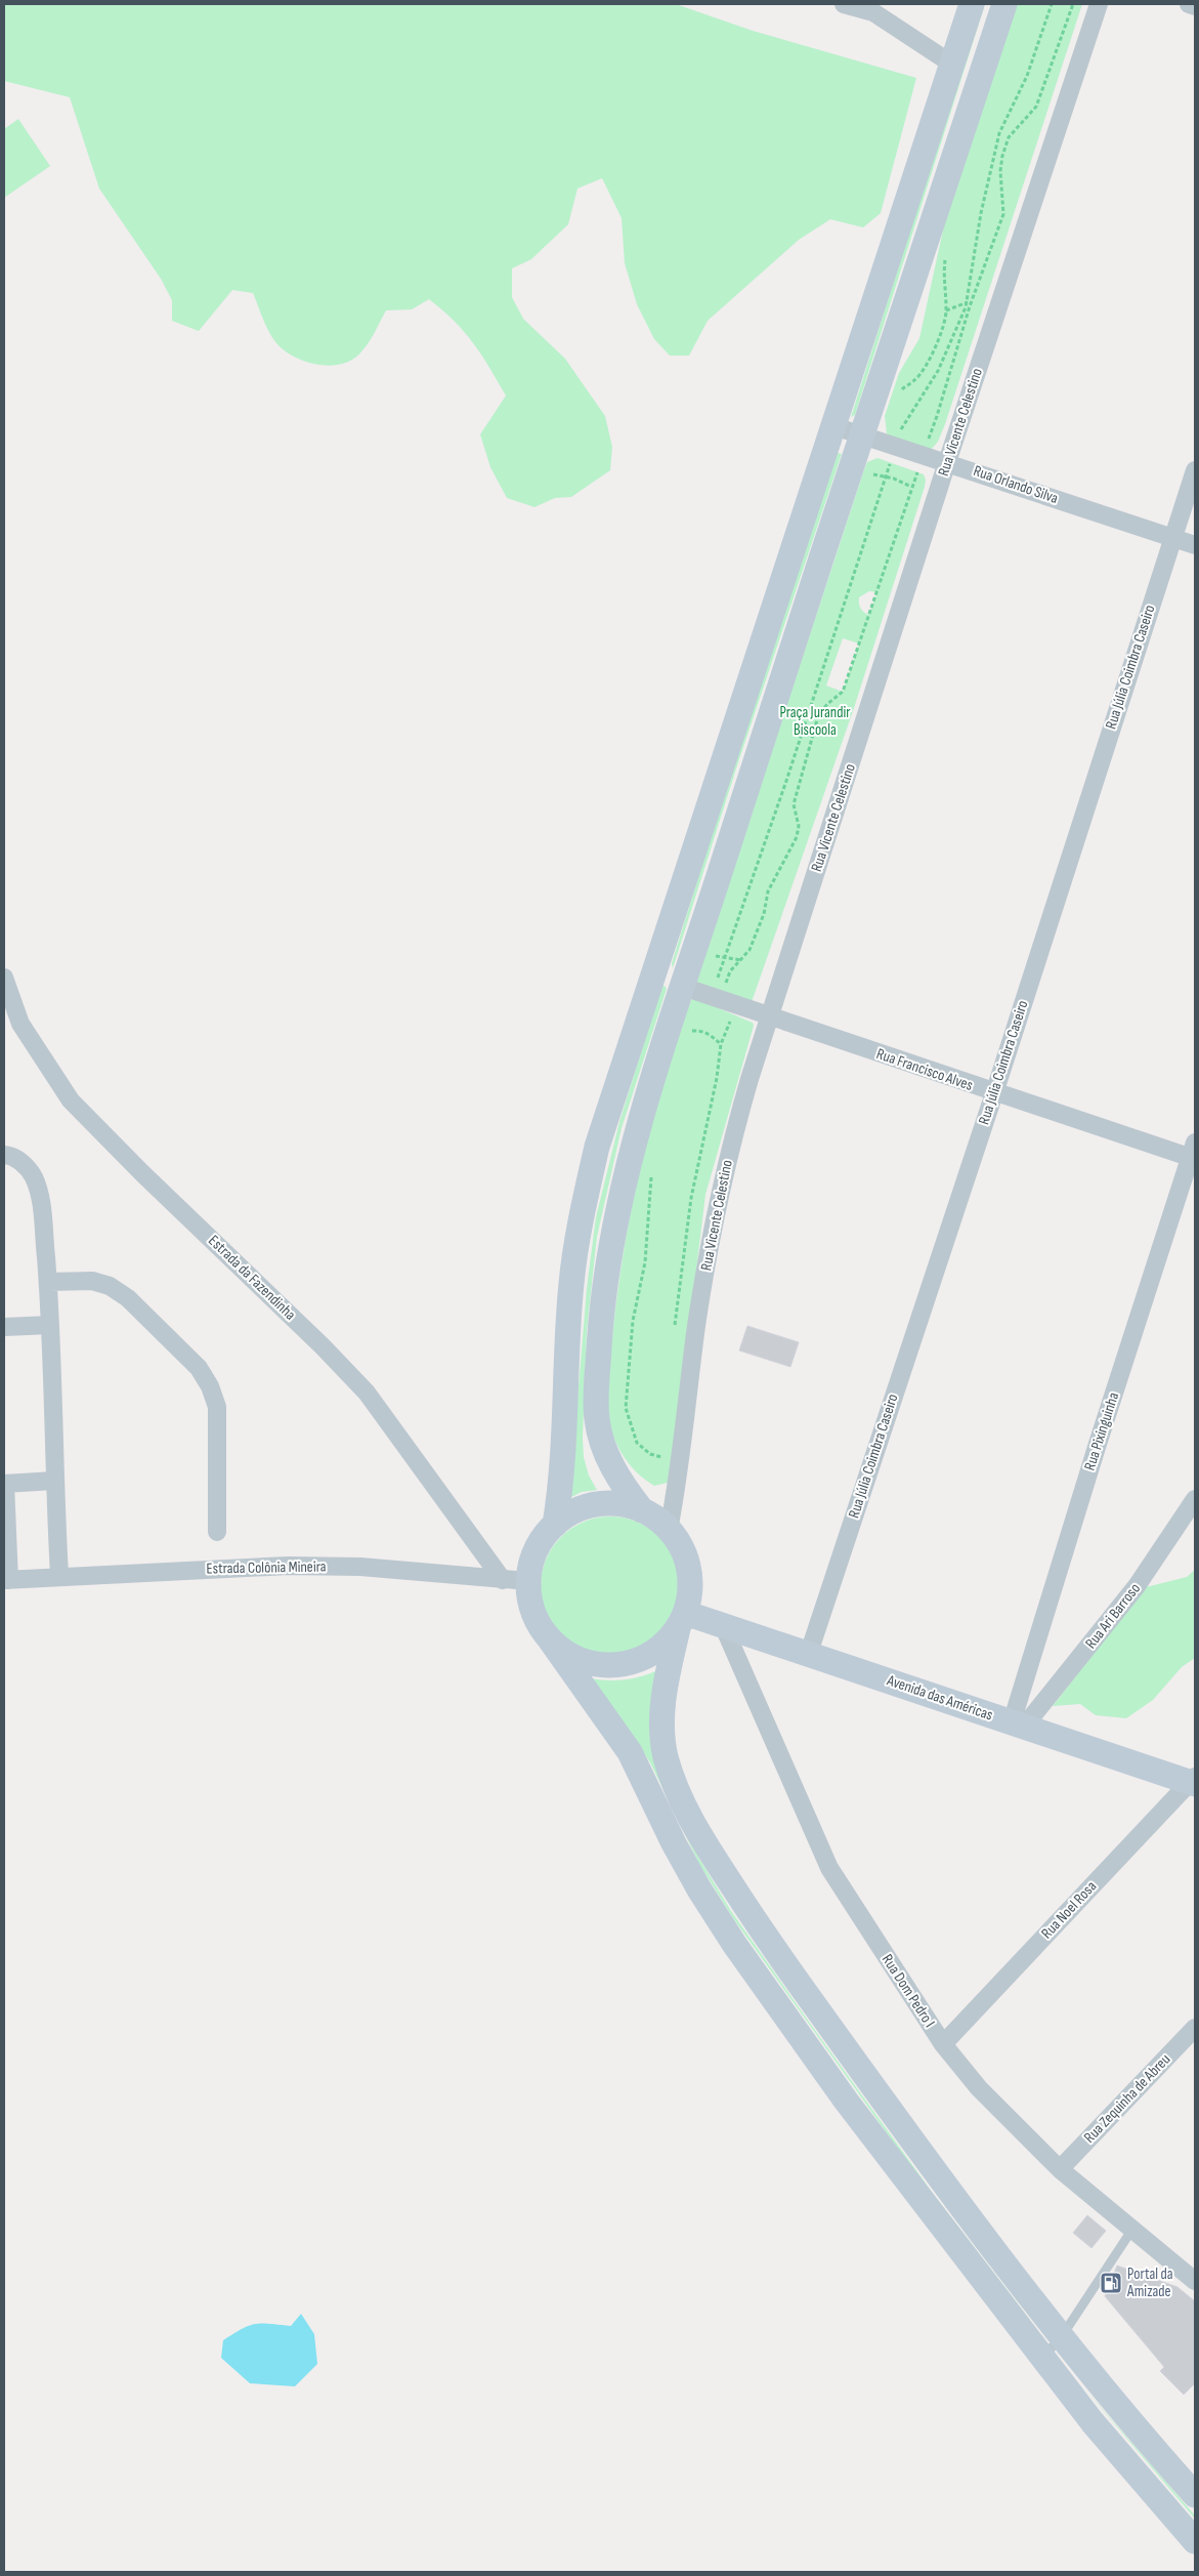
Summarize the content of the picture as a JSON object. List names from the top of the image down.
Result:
{
  "streets": {
    "main road": ["Avenida das Américas"],
    "street": [
      "Rua Vicente Celestino",
      "Rua Orlando Silva",
      "Rua Júlia Coimbra Caseiro",
      "Rua Francisco Alves",
      "Estrada da Fazendinha",
      "Rua Pixinguinha",
      "Estrada Colônia Mineira",
      "Rua Ari Barroso",
      "Rua Noel Rosa",
      "Rua Dom Pedro I",
      "Rua Zequinha de Abreu"
    ]
  },
  "crossings": [
    ["Rua Vicente Celestino", "Rua Orlando Silva"],
    ["Rua Vicente Celestino", "Rua Francisco Alves"],
    ["Rua Vicente Celestino", "Estrada Colônia Mineira"],
    ["Rua Vicente Celestino", "Avenida das Américas"],
    ["Rua Orlando Silva", "Rua Júlia Coimbra Caseiro"],
    ["Rua Júlia Coimbra Caseiro", "Rua Francisco Alves"],
    ["Rua Júlia Coimbra Caseiro", "Avenida das Américas"],
    ["Rua Francisco Alves", "Rua Pixinguinha"],
    ["Estrada da Fazendinha", "Estrada Colônia Mineira"],
    ["Rua Pixinguinha", "Rua Ari Barroso"],
    ["Rua Pixinguinha", "Avenida das Américas"],
    ["Estrada Colônia Mineira", "Avenida das Américas"],
    ["Rua Ari Barroso", "Avenida das Américas"],
    ["Avenida das Américas", "Rua Noel Rosa"],
    ["Avenida das Américas", "Rua Dom Pedro I"],
    ["Rua Noel Rosa", "Rua Dom Pedro I"],
    ["Rua Dom Pedro I", "Rua Zequinha de Abreu"]
  ],
  "parks": ["Praça Jurandir Biscoola"],
  "places": {
    "fuel station": ["Portal da Amizade"]
  }
}
